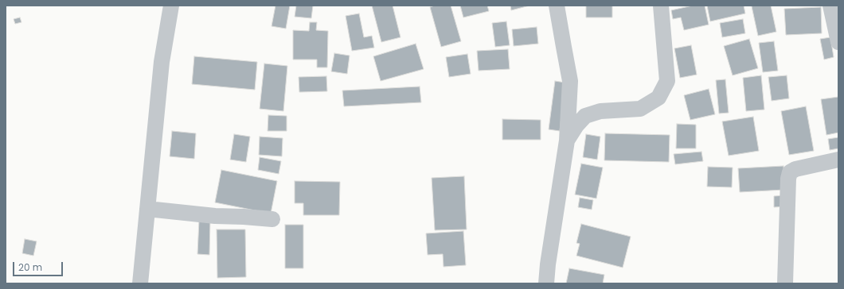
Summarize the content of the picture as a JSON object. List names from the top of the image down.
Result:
{
  "scale_bar": "20 m"
}
